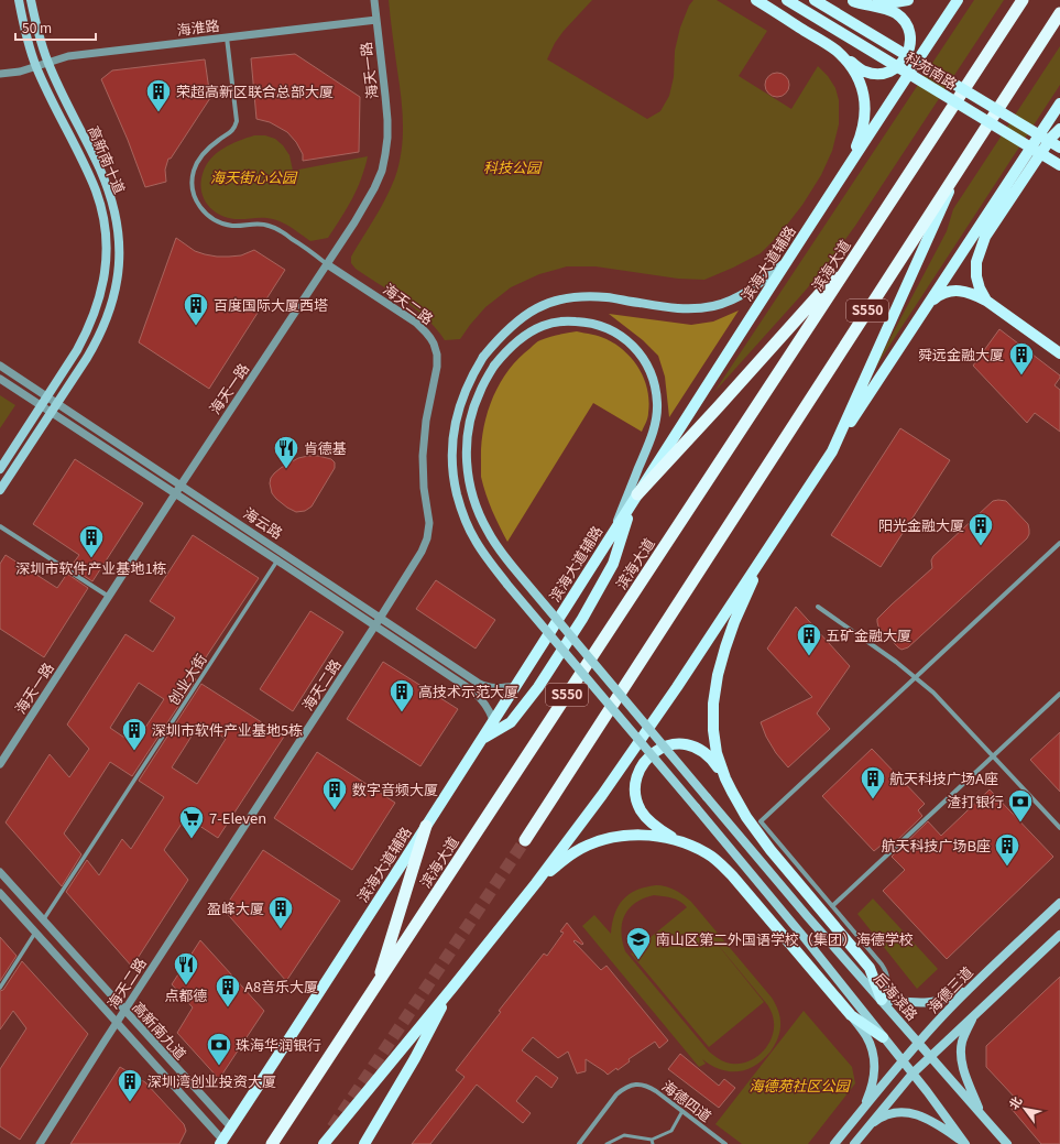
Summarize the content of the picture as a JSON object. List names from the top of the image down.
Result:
{
  "streets": {
    "highway": ["滨海大道", "S550"],
    "main road": [
      "科苑南路",
      "高新南十道",
      "滨海大道辅路",
      "海德三道",
      "后海滨路"
    ],
    "street": [
      "海淮路",
      "海天一路",
      "海天二路",
      "海云路",
      "创业大街",
      "高新南九道",
      "海德四道"
    ]
  },
  "crossings": [
    ["海淮路", "海天一路"],
    ["海淮路", "高新南十道"],
    ["海天一路", "海天二路"],
    ["海天一路", "海云路"],
    ["高新南十道", "海云路"],
    ["滨海大道辅路", "海云路"],
    ["滨海大道辅路", "后海滨路"],
    ["滨海大道辅路", "高新南九道"],
    ["海天二路", "海云路"],
    ["海天二路", "高新南九道"],
    ["海云路", "创业大街"],
    ["创业大街", "高新南九道"],
    ["海德三道", "后海滨路"]
  ],
  "parks": ["科技公园", "海天街心公园", "海德苑社区公园"],
  "places": {
    "building": [
      "荣超高新区联合总部大厦",
      "百度国际大厦西塔",
      "舜远金融大厦",
      "阳光金融大厦",
      "深圳市软件产业基地1栋",
      "五矿金融大厦",
      "高技术示范大厦",
      "深圳市软件产业基地5栋",
      "航天科技广场A座",
      "数字音频大厦",
      "航天科技广场B座",
      "盈峰大厦",
      "A8音乐大厦",
      "深圳湾创业投资大厦"
    ],
    "restaurant": ["肯德基", "点都德"],
    "bank": ["渣打银行", "珠海华润银行"],
    "supermarket": ["7-Eleven"],
    "school or university": ["南山区第二外国语学校（集团）海德学校"]
  },
  "scale_bar": "50 m",
  "north": "top left"
}
